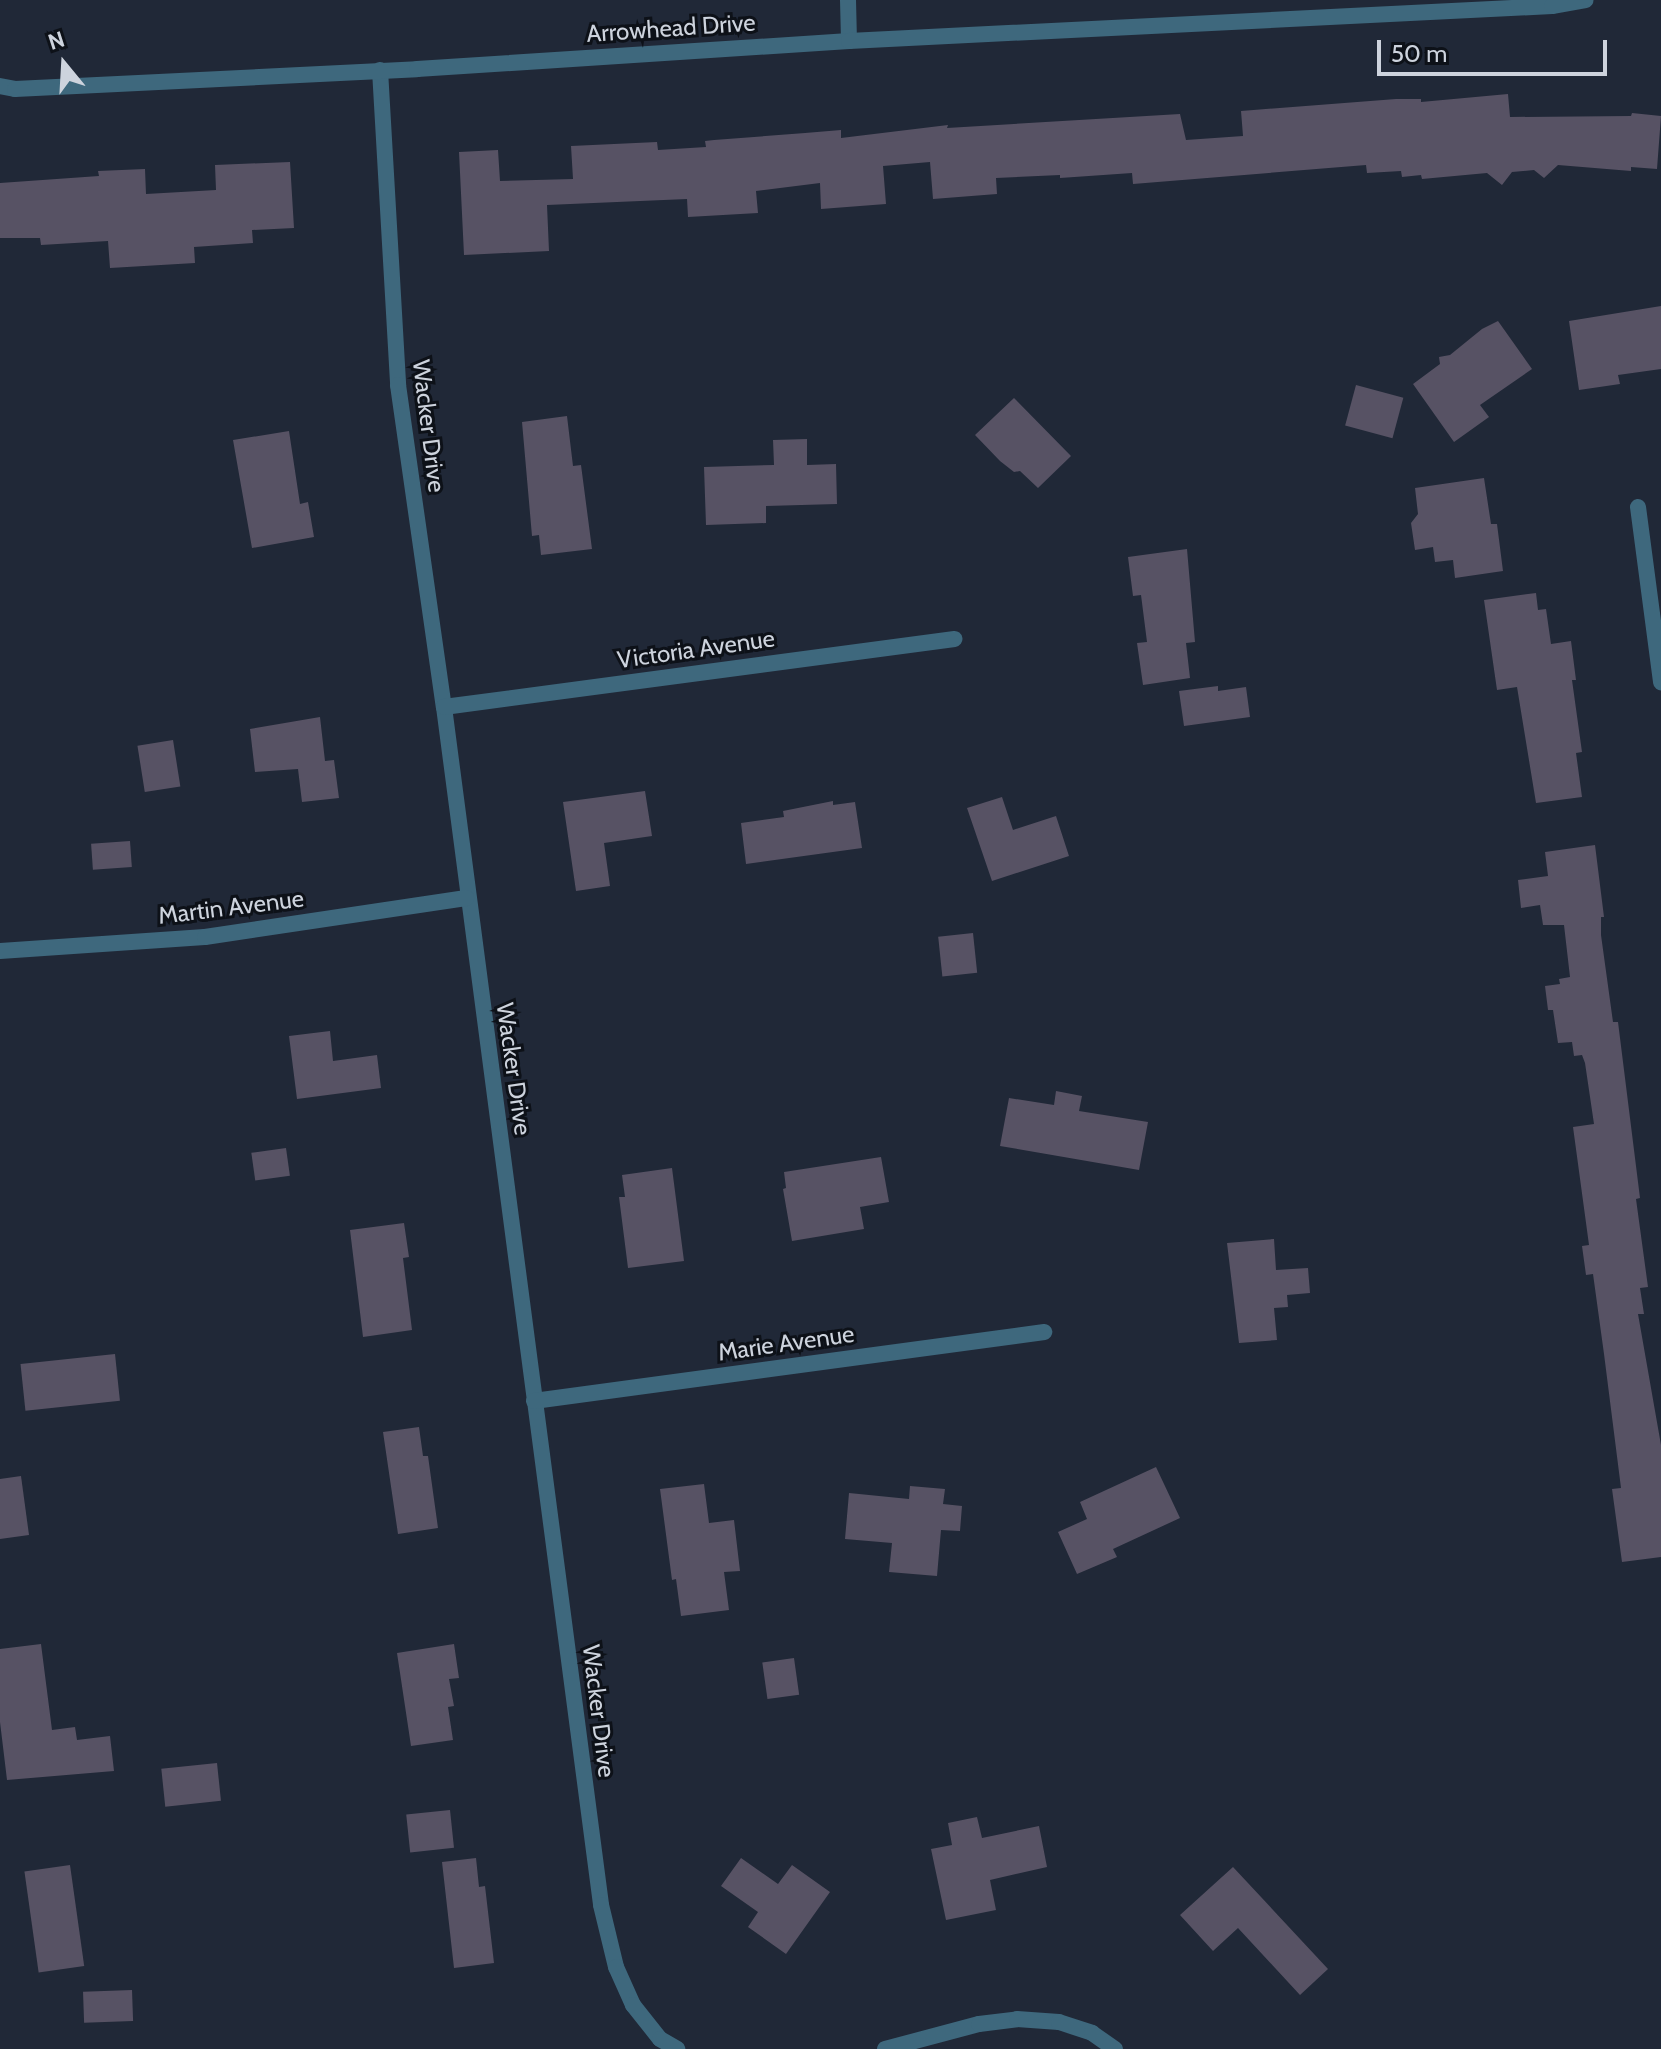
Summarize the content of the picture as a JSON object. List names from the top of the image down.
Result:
{
  "streets": {
    "street": [
      "Arrowhead Drive",
      "Wacker Drive",
      "Victoria Avenue",
      "Martin Avenue",
      "Marie Avenue"
    ]
  },
  "crossings": [
    ["Arrowhead Drive", "Wacker Drive"],
    ["Wacker Drive", "Victoria Avenue"],
    ["Wacker Drive", "Martin Avenue"],
    ["Wacker Drive", "Marie Avenue"]
  ],
  "scale_bar": "50 m",
  "north": "top"
}
